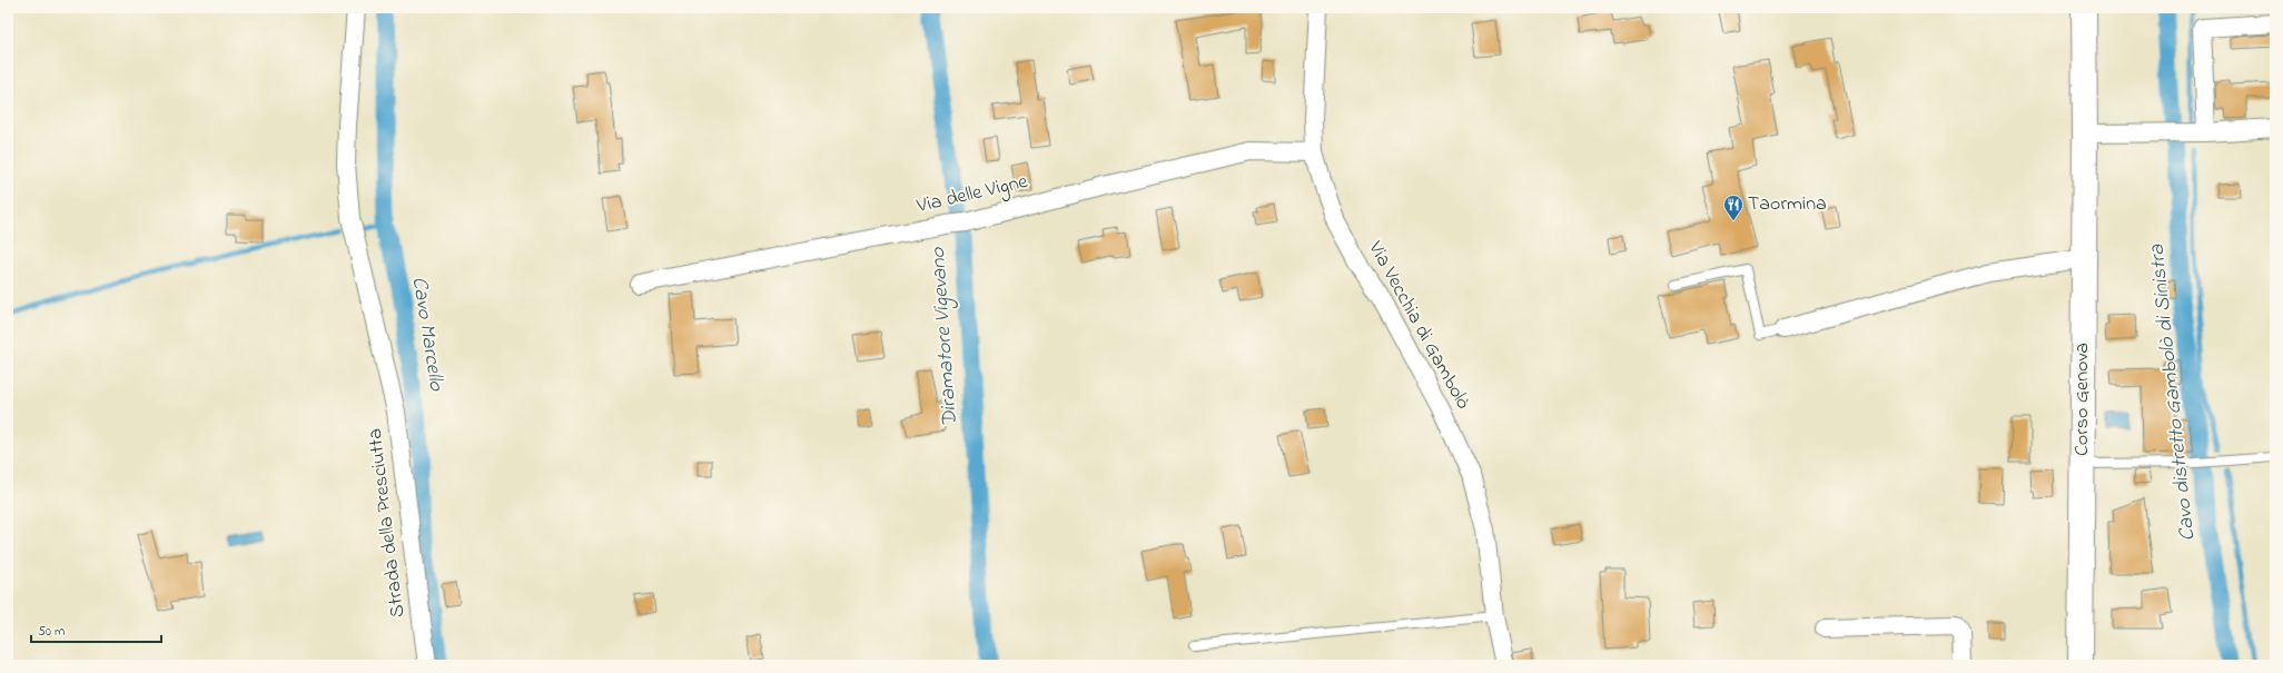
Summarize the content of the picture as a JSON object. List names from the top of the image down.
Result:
{
  "streets": {
    "main road": ["Corso Genova"],
    "street": ["Via delle Vigne", "Via Vecchia di Gambolò", "Strada della Presciutta"]
  },
  "crossings": [
    ["Via delle Vigne", "Via Vecchia di Gambolò"]
  ],
  "water": ["Cavo Marcello", "Diramatore Vigevano", "Cavo distretto Gambolò di Sinistra"],
  "places": {
    "restaurant": ["Taormina"]
  },
  "scale_bar": "50 m"
}
